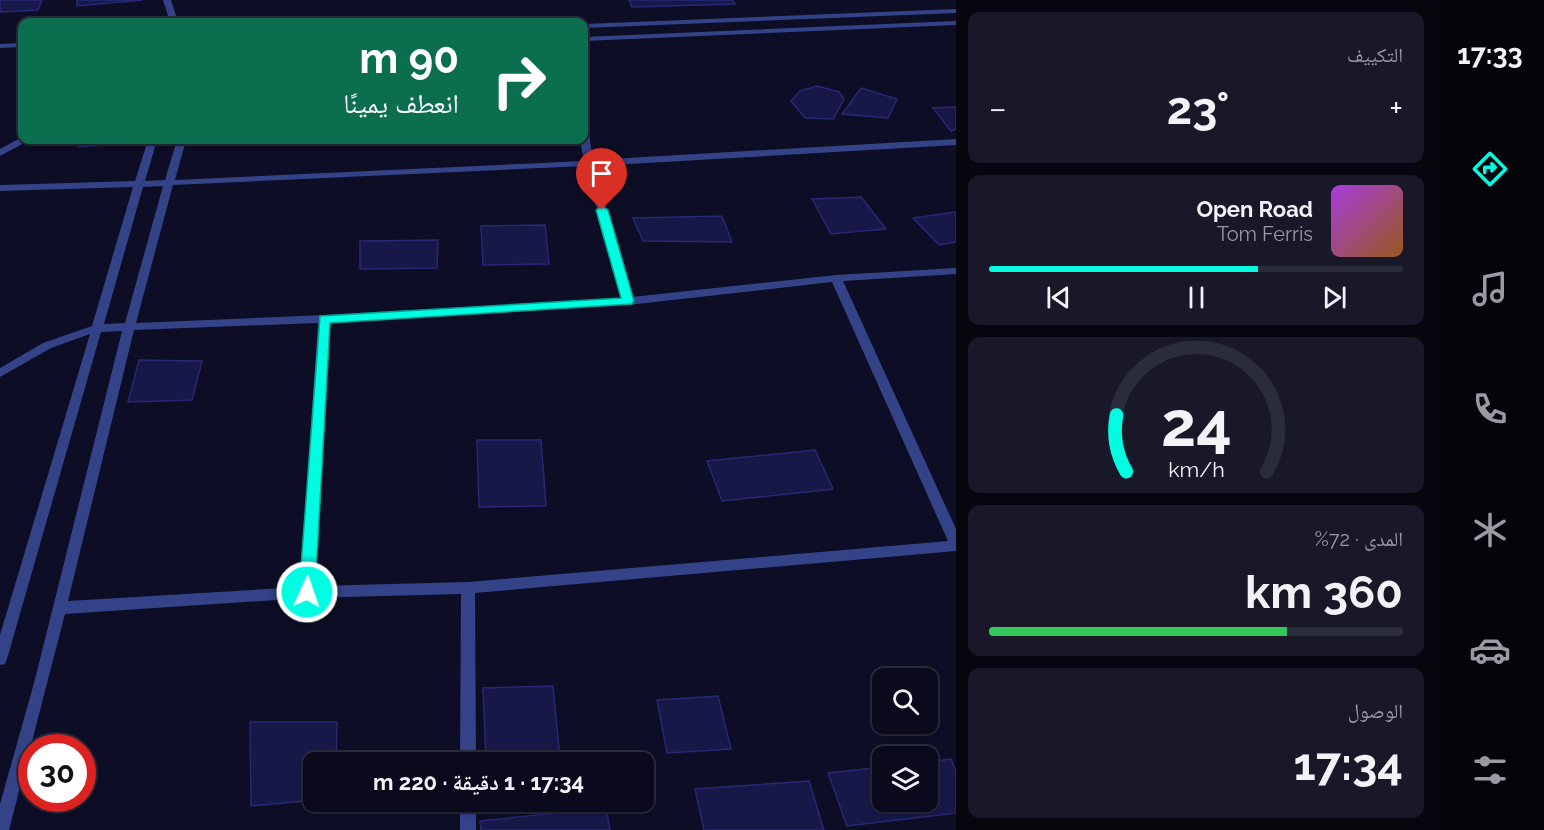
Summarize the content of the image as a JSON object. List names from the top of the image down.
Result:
{
  "page": {
    "tabs": "17:33",
    "tile": [
      "التكييف",
      ["المدى · 72%", "360 km"],
      ["الوصول", "17:34"]
    ],
    "turn": ["90 m", "انعطف يمينًا"],
    "heat": ["−", "23°", "+"],
    "song": ["Open Road", "Tom Ferris"],
    "limit": "30",
    "trip": "17:34 · 1 دقيقة · 220 m",
    "gauge": ["24", "km/h"]
  }
}
